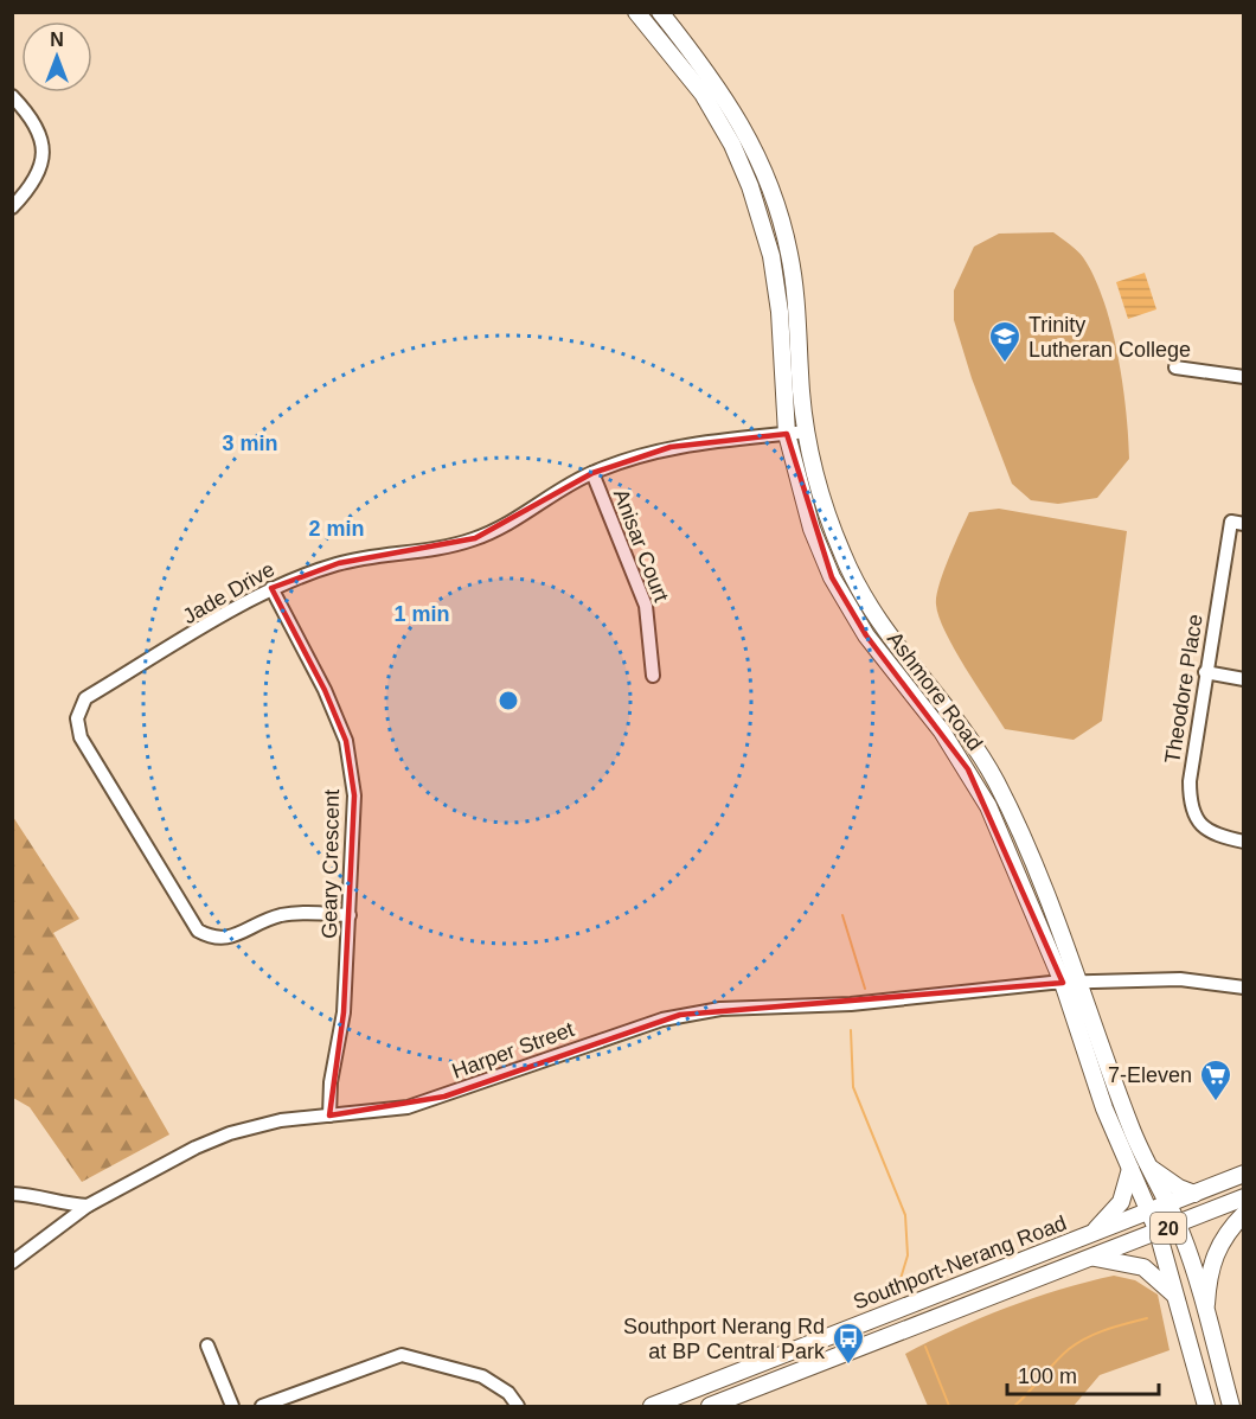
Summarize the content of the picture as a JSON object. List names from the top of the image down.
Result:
{
  "streets": {
    "main road": ["Ashmore Road", "20", "Southport-Nerang Road"],
    "street": [
      "Anisar Court",
      "Jade Drive",
      "Theodore Place",
      "Geary Crescent",
      "Harper Street"
    ]
  },
  "crossings": [
    ["Anisar Court", "Jade Drive"],
    ["Jade Drive", "Ashmore Road"],
    ["Jade Drive", "Geary Crescent"],
    ["Ashmore Road", "Harper Street"],
    ["Ashmore Road", "Southport-Nerang Road"],
    ["Geary Crescent", "Harper Street"]
  ],
  "places": {
    "school or university": ["Trinity Lutheran College"],
    "supermarket": ["7-Eleven"],
    "bus stop": ["Southport Nerang Rd at BP Central Park"]
  },
  "scale_bar": "100 m",
  "north": "top",
  "rings": ["3 min", "2 min", "1 min"]
}
